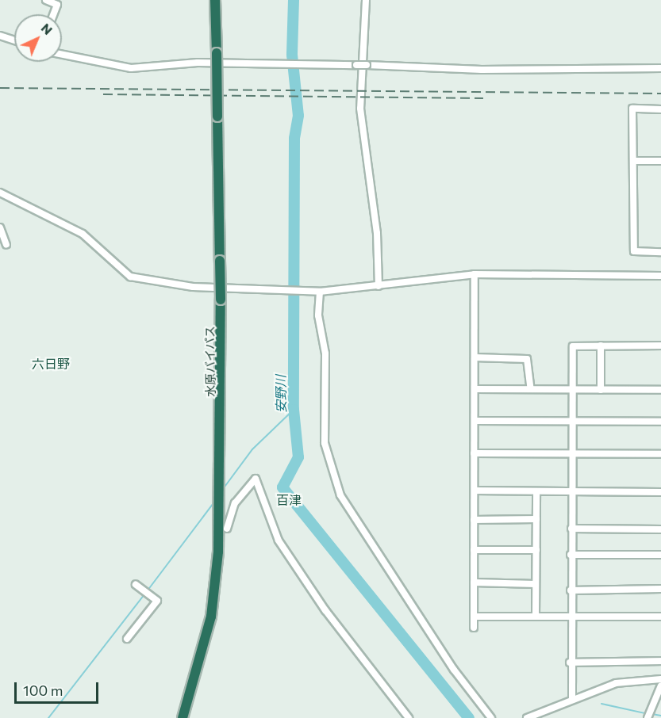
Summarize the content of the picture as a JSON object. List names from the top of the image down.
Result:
{
  "streets": {
    "highway": ["水原バイパス"]
  },
  "districts": ["六日野", "百津"],
  "water": ["安野川"],
  "scale_bar": "100 m",
  "north": "top right"
}
